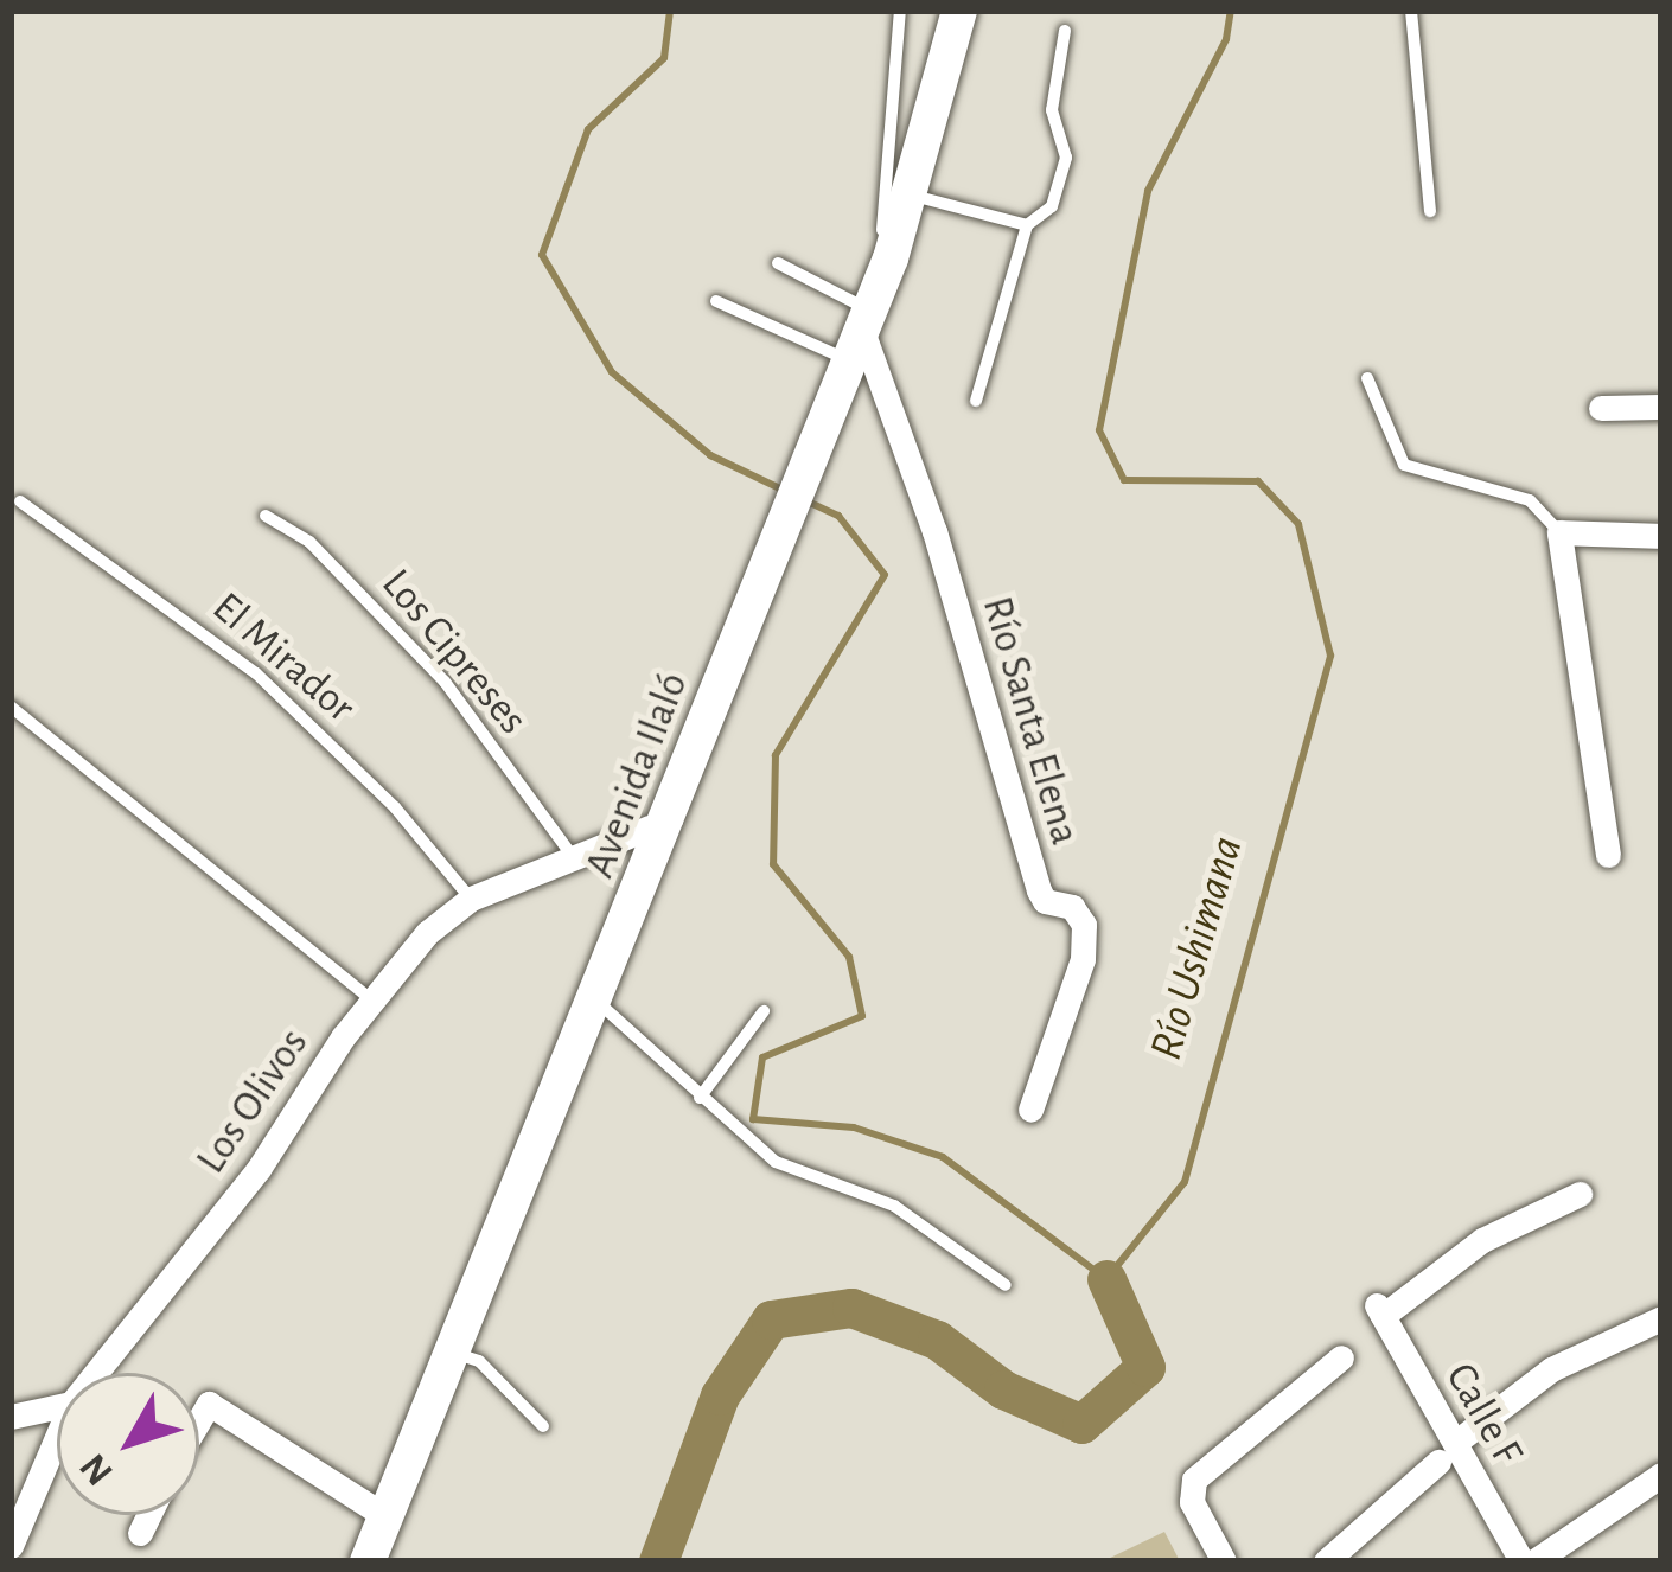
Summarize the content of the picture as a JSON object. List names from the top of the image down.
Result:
{
  "streets": {
    "main road": ["Avenida Ilaló"],
    "street": ["Río Santa Elena", "Los Olivos", "Calle F"],
    "lane": ["Los Cipreses", "El Mirador"]
  },
  "crossings": [
    ["Los Cipreses", "Los Olivos"],
    ["El Mirador", "Los Olivos"],
    ["Río Santa Elena", "Avenida Ilaló"],
    ["Avenida Ilaló", "Los Olivos"]
  ],
  "water": ["Río Ushimana"],
  "north": "bottom left"
}
